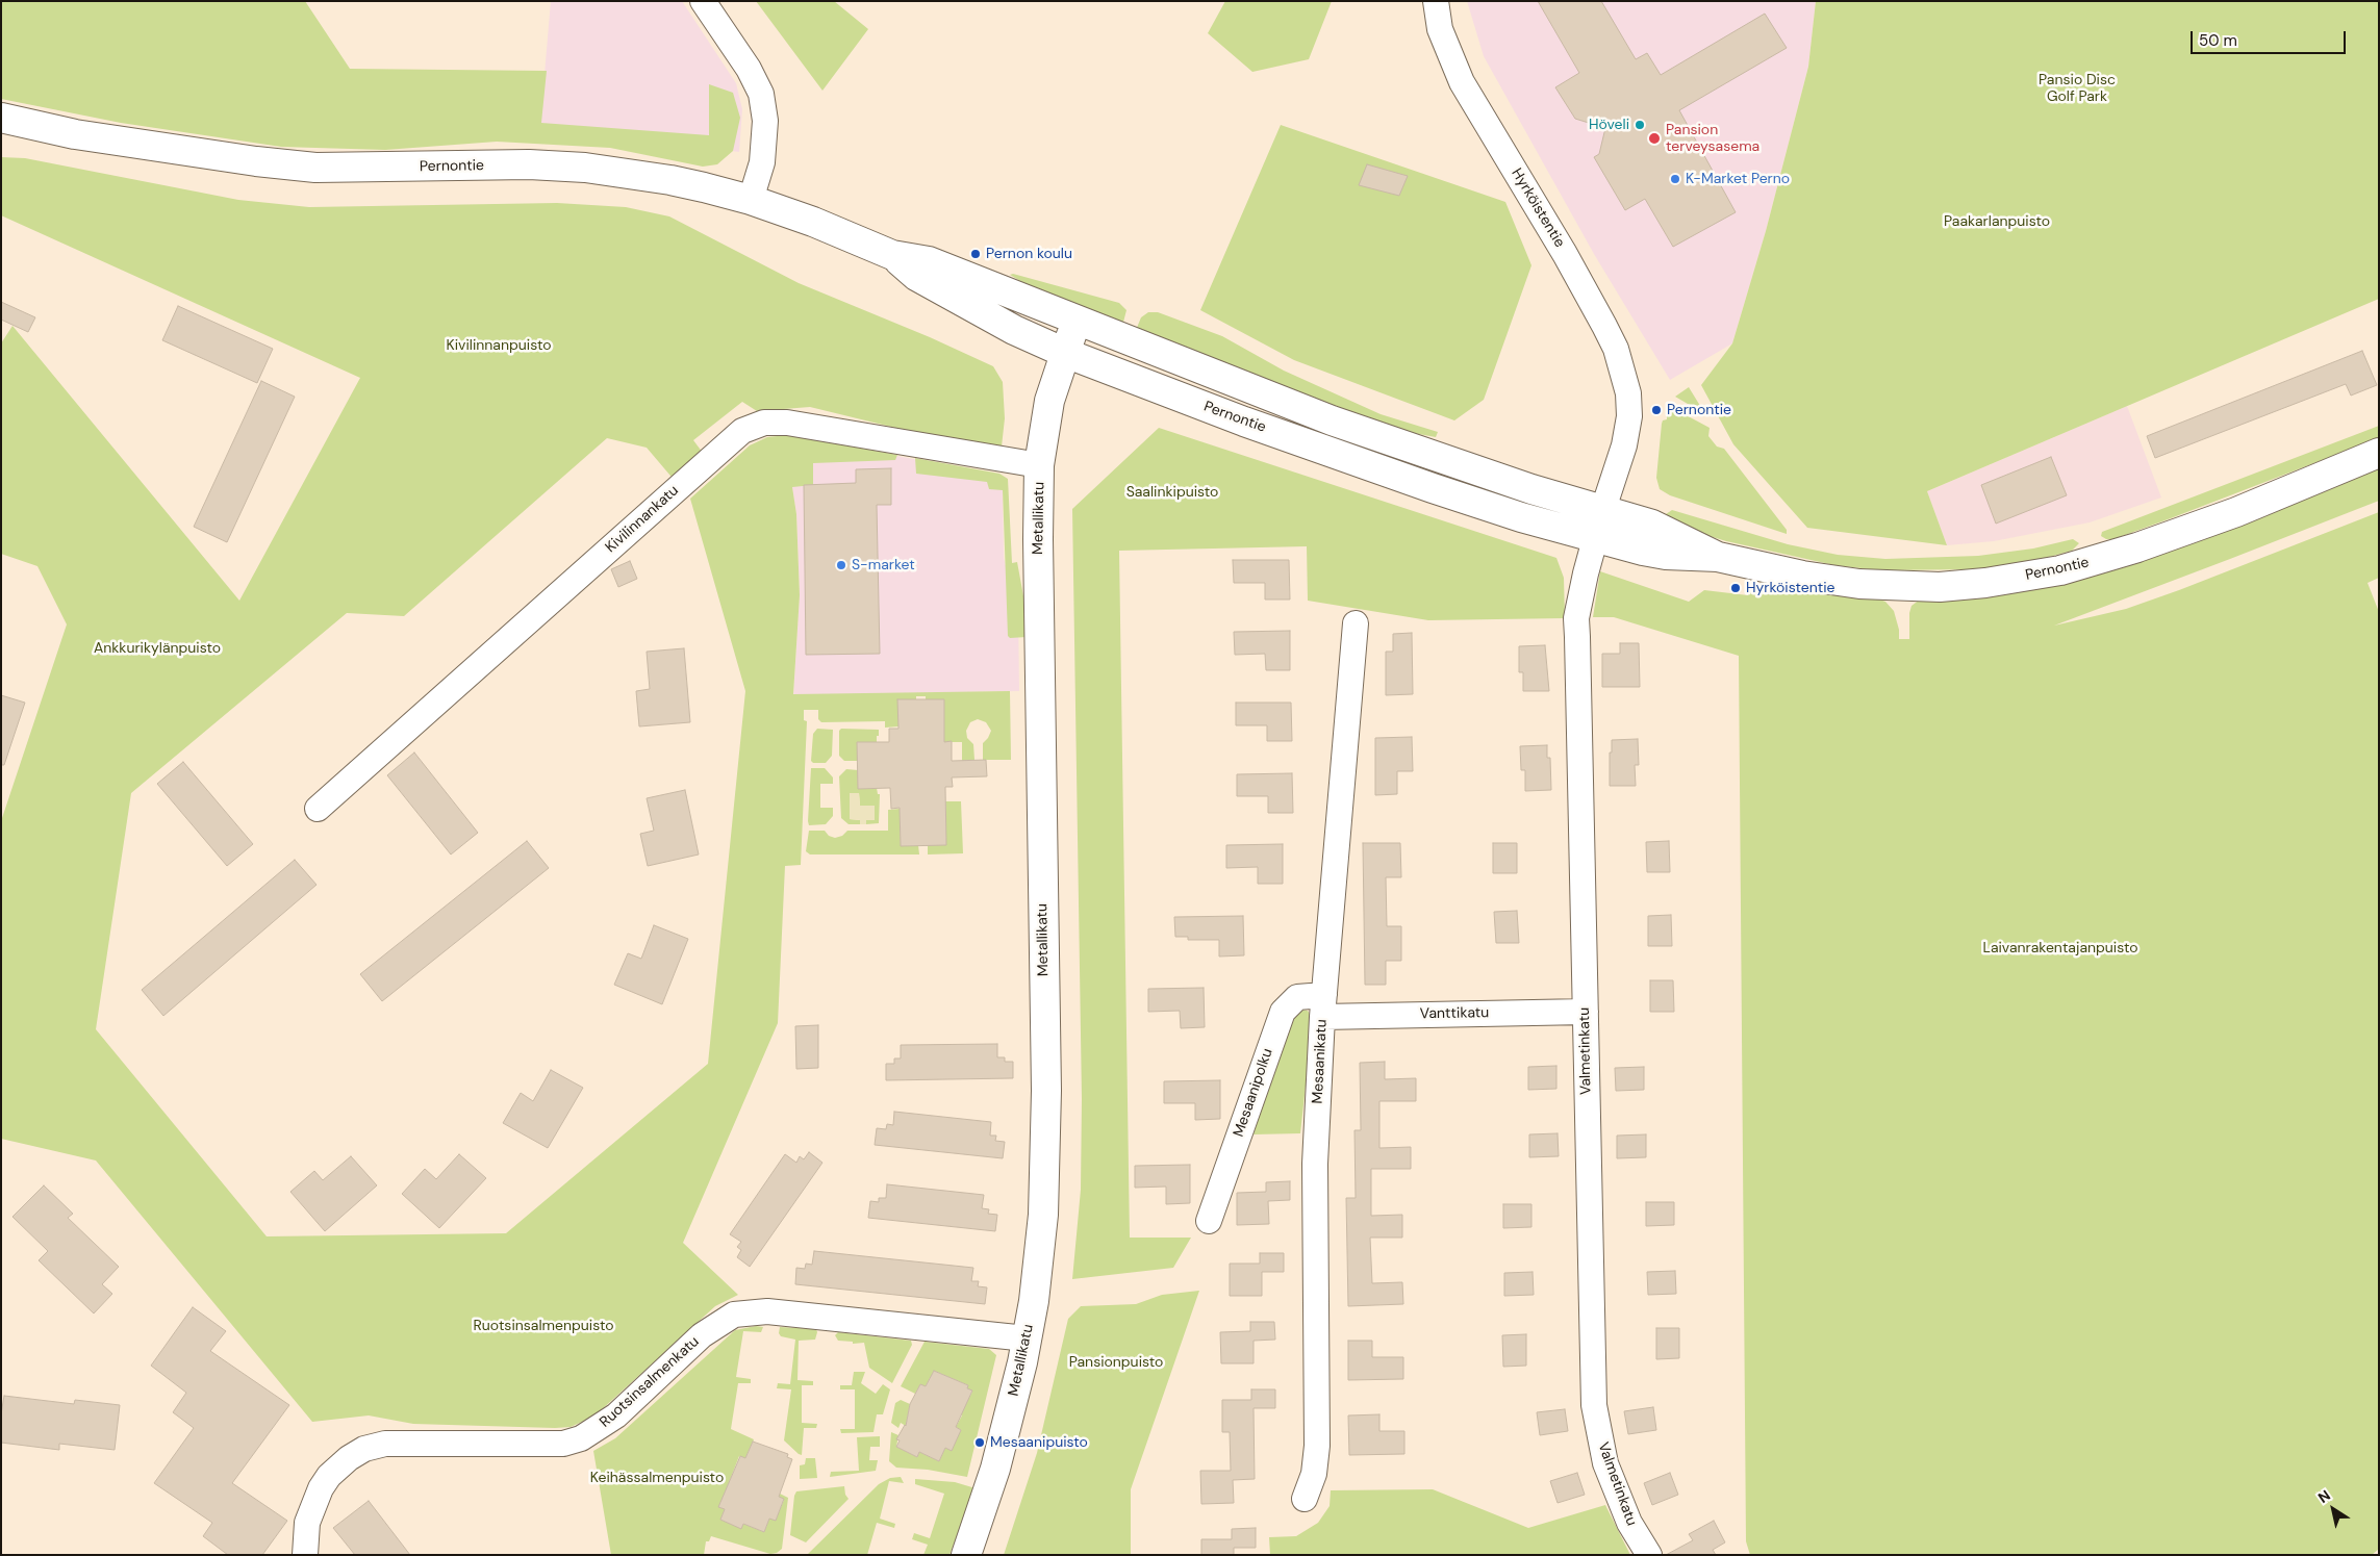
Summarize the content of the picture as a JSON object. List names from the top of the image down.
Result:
{
  "streets": {
    "street": [
      "Pernontie",
      "Hyrköistentie",
      "Metallikatu",
      "Kivilinnankatu",
      "Vanttikatu",
      "Valmetinkatu",
      "Mesaanikatu",
      "Mesaanipolku",
      "Ruotsinsalmenkatu"
    ]
  },
  "crossings": [
    ["Pernontie", "Hyrköistentie"],
    ["Pernontie", "Metallikatu"],
    ["Pernontie", "Valmetinkatu"],
    ["Hyrköistentie", "Valmetinkatu"],
    ["Metallikatu", "Kivilinnankatu"],
    ["Metallikatu", "Ruotsinsalmenkatu"],
    ["Vanttikatu", "Valmetinkatu"],
    ["Vanttikatu", "Mesaanikatu"],
    ["Vanttikatu", "Mesaanipolku"],
    ["Mesaanikatu", "Mesaanipolku"]
  ],
  "parks": [
    "Pansio Disc Golf Park",
    "Paakarlanpuisto",
    "Kivilinnanpuisto",
    "Saalinkipuisto",
    "Ankkurikylänpuisto",
    "Laivanrakentajanpuisto",
    "Ruotsinsalmenpuisto",
    "Pansionpuisto",
    "Keihässalmenpuisto"
  ],
  "places": [
    "Höveli",
    "Pansion terveysasema",
    "K-Market Perno",
    "Pernon koulu",
    "Pernontie",
    "S-market",
    "Hyrköistentie",
    "Mesaanipuisto"
  ],
  "scale_bar": "50 m",
  "north": "top left"
}
